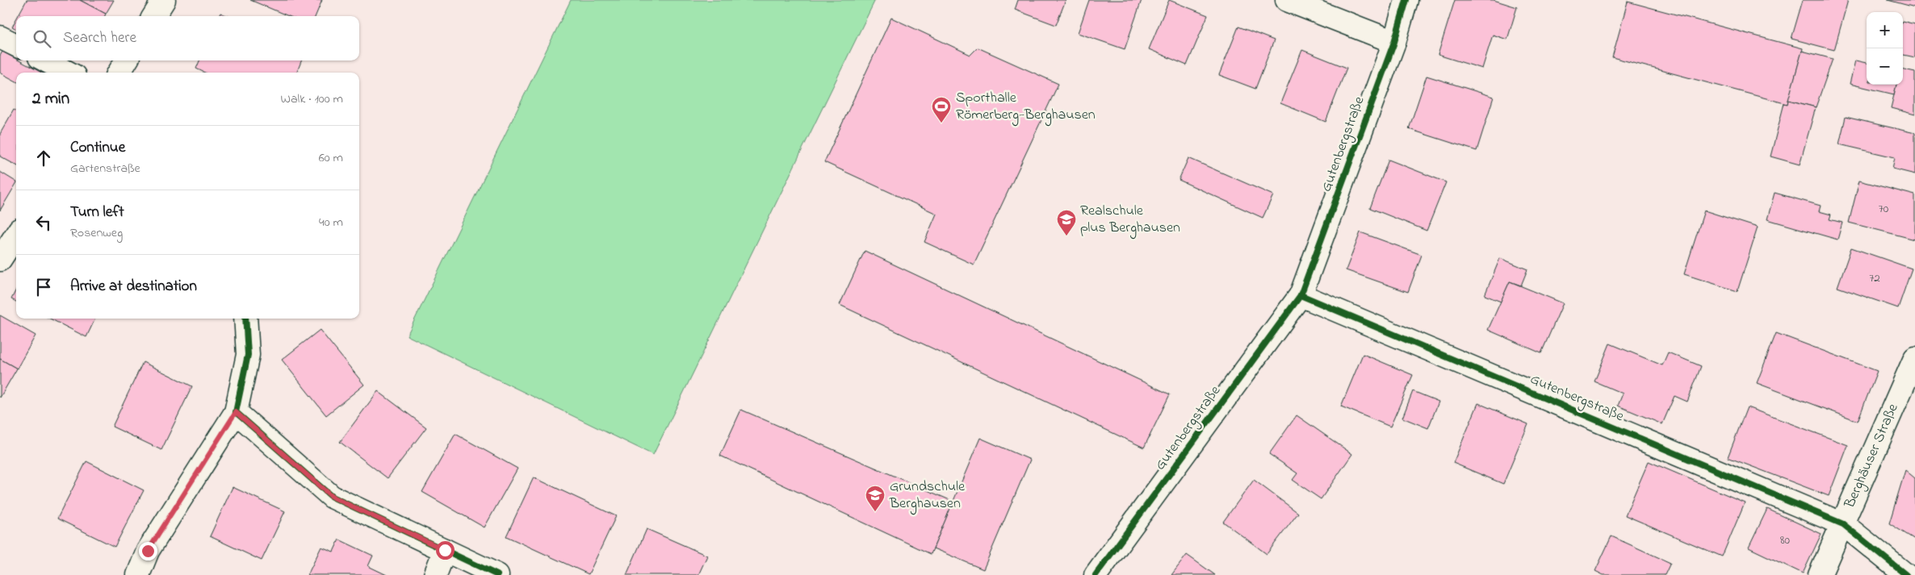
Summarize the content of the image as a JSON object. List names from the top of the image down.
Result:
{
  "streets": {
    "street": ["Gutenbergstraße", "Berghäuser Straße"]
  },
  "crossings": [
    ["Gutenbergstraße", "Berghäuser Straße"]
  ],
  "places": {
    "sports": ["Sporthalle Römerberg-Berghausen"],
    "school or university": ["Realschule plus Berghausen", "Grundschule Berghausen"]
  },
  "house_numbers": ["70", "72", "80"],
  "page": {
    "map_buttons": ["+", "−"],
    "search": "Search here",
    "heading": ["2 min", "Walk · 100 m"],
    "list": [
      ["Continue", "Gartenstraße", "60 m"],
      ["Turn left", "Rosenweg", "40 m"],
      "Arrive at destination"
    ]
  }
}
